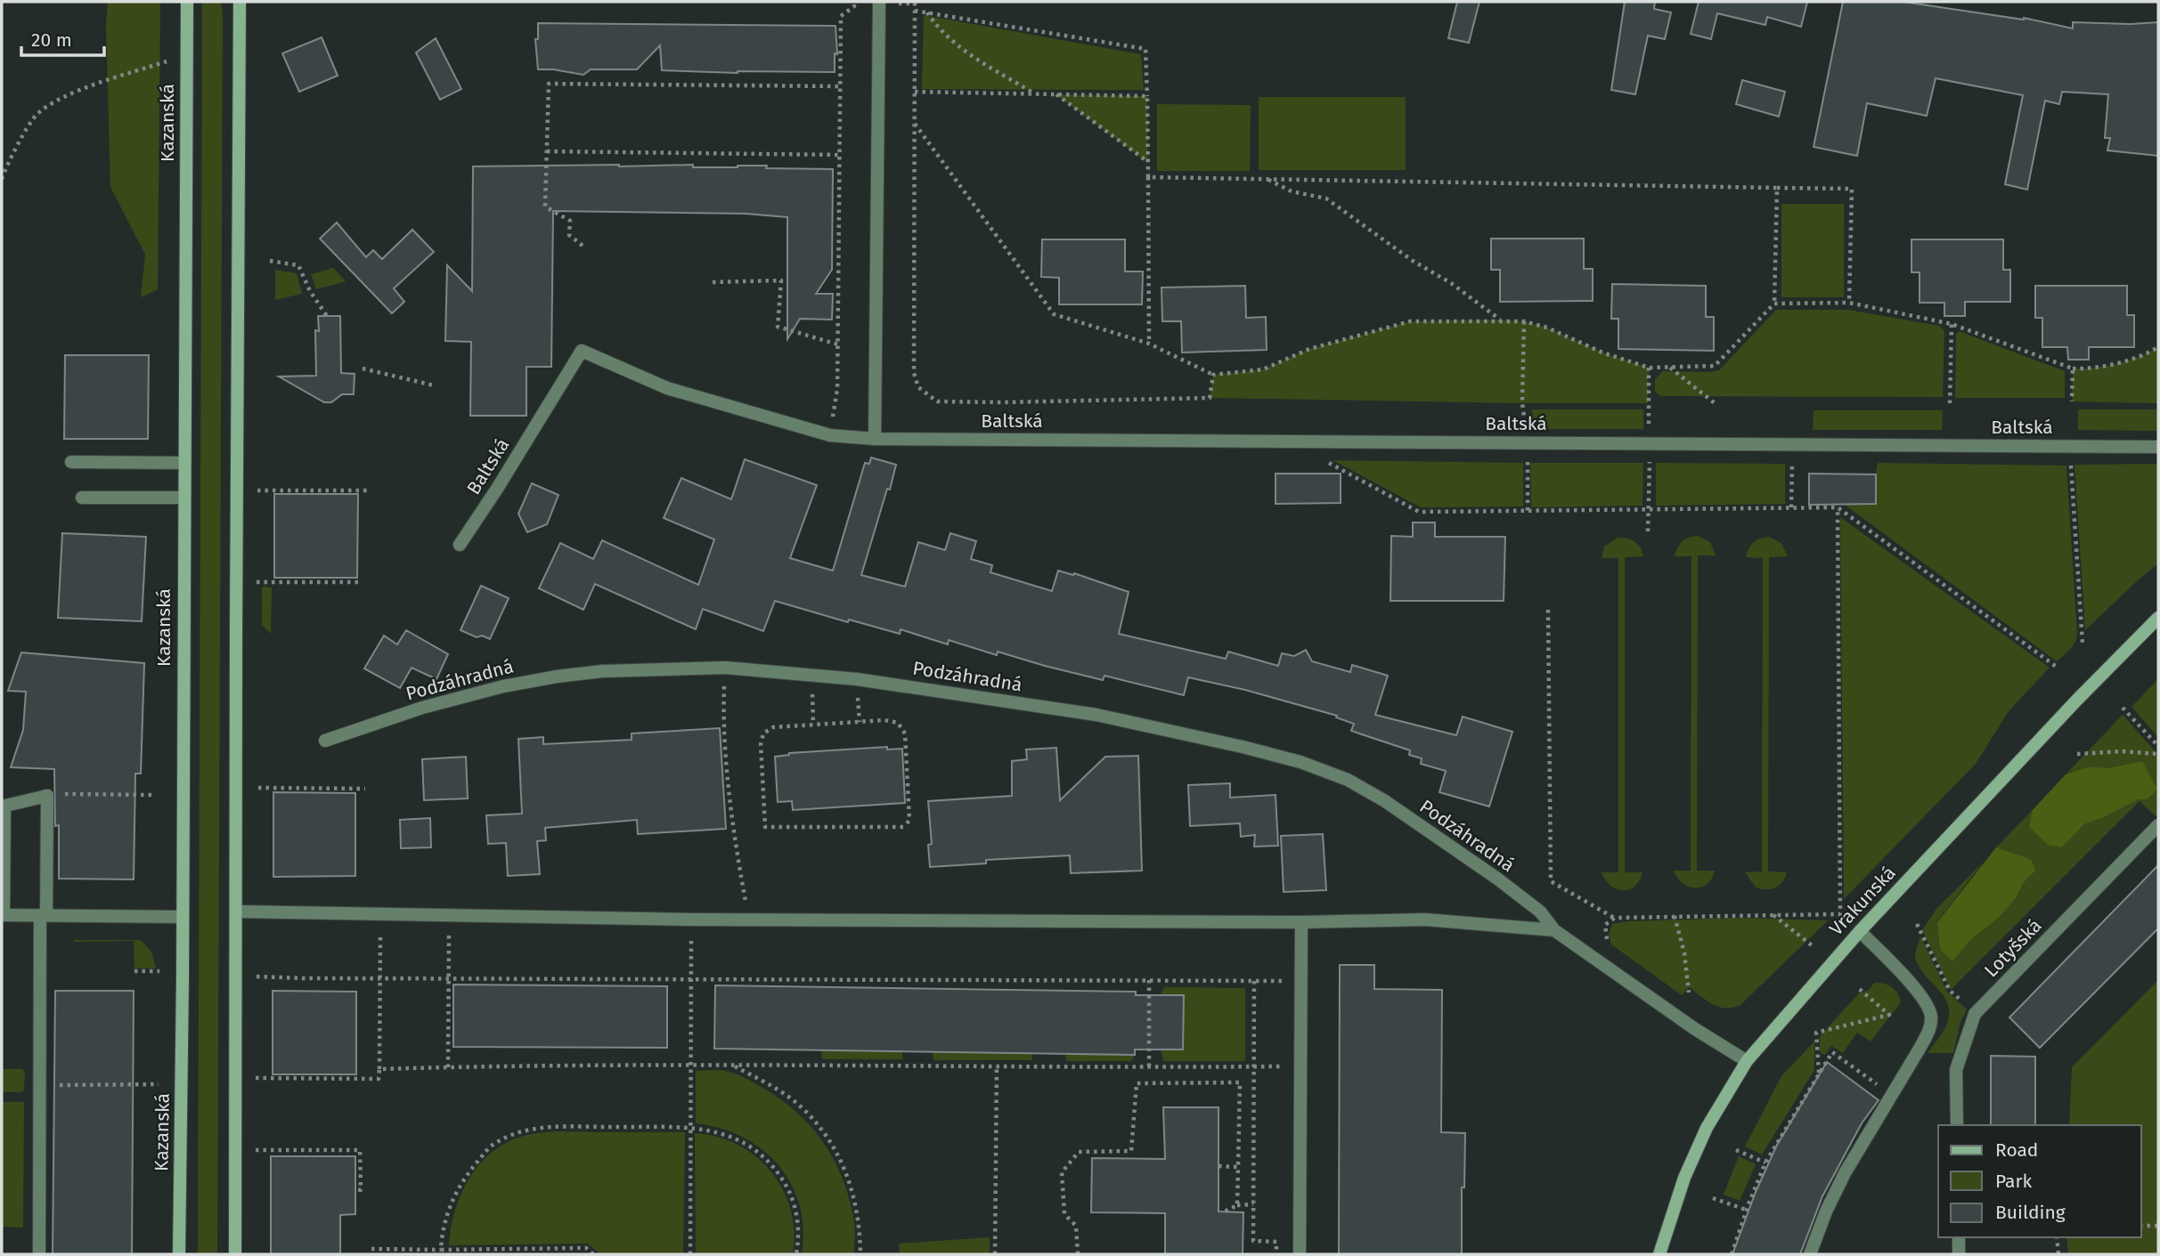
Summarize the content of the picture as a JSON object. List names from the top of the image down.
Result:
{
  "streets": {
    "main road": ["Kazanská", "Vrakunská"],
    "street": ["Baltská", "Podzáhradná", "Lotyšská"]
  },
  "crossings": [
    ["Podzáhradná", "Vrakunská"]
  ],
  "legend": ["Road", "Park", "Building"],
  "scale_bar": "20 m"
}
